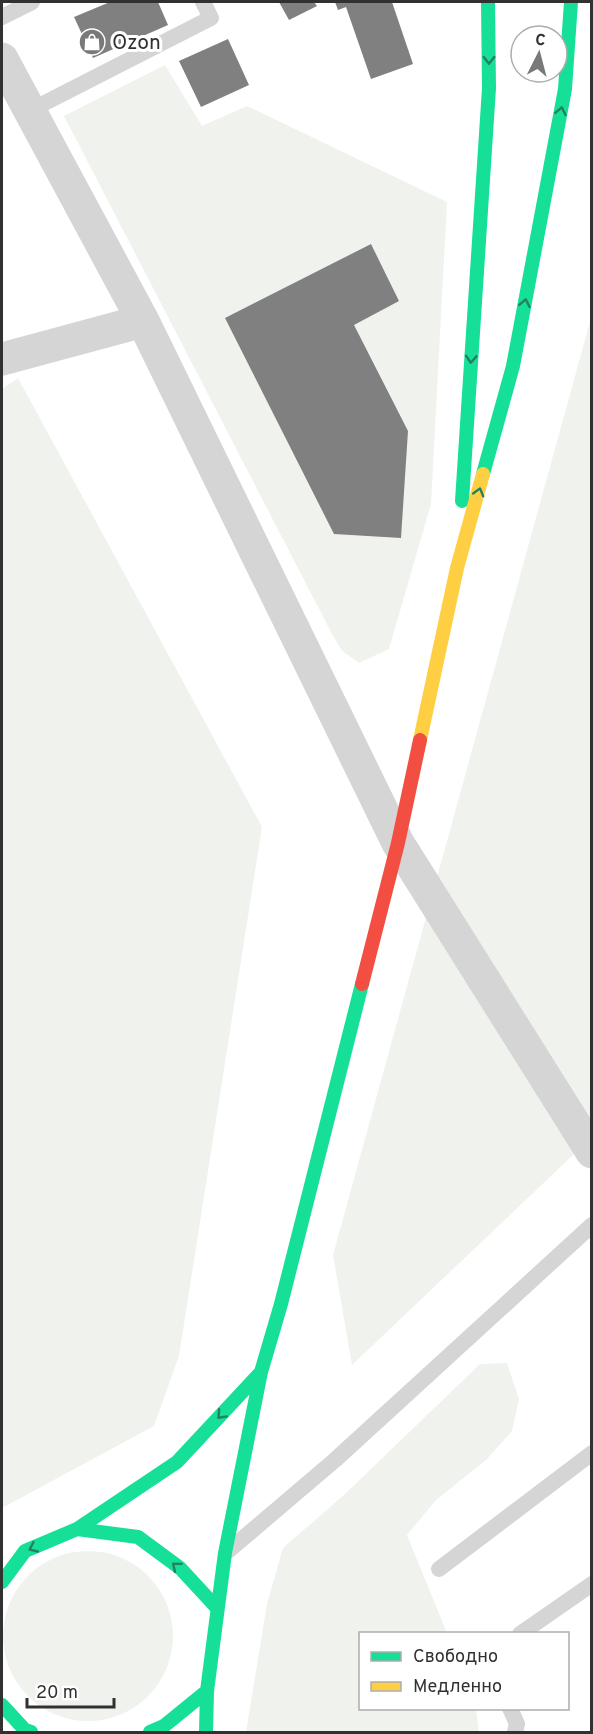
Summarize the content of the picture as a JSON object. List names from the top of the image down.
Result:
{
  "places": {
    "shop": ["Ozon"]
  },
  "legend": ["Свободно", "Медленно"],
  "scale_bar": "20 m",
  "north": "top"
}
